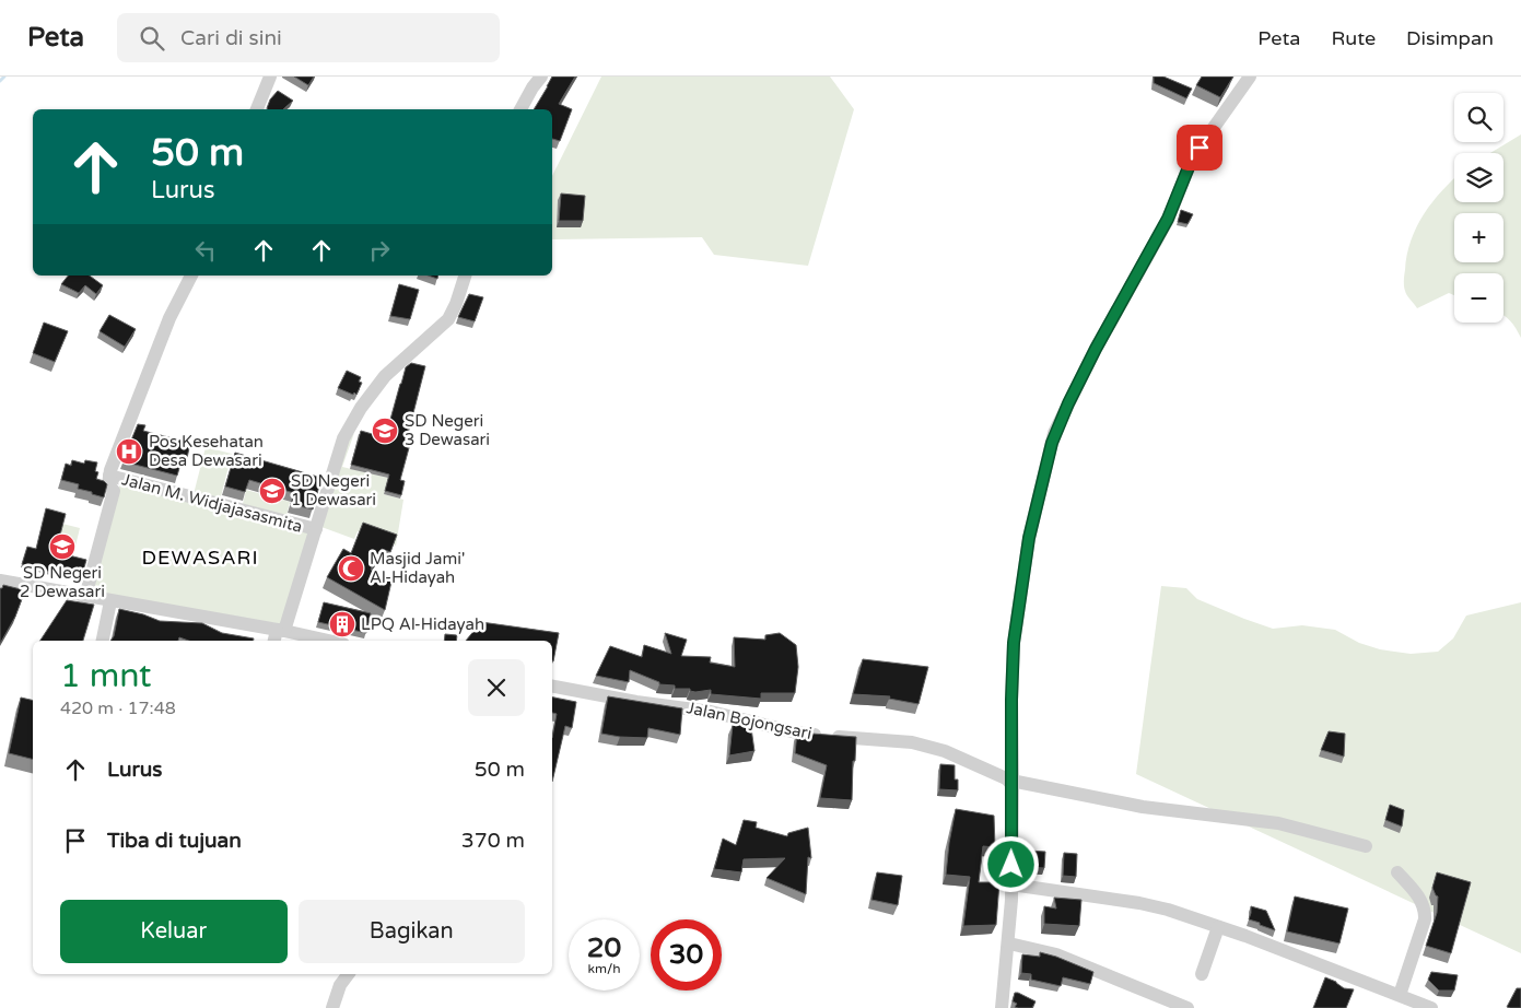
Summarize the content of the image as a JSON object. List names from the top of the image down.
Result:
{
  "streets": {
    "street": ["Jalan M. Widjajasasmita", "Jalan Bojongsari"]
  },
  "districts": ["DEWASARI"],
  "places": {
    "school or university": ["SD Negeri 3 Dewasari", "SD Negeri 1 Dewasari", "SD Negeri 2 Dewasari"],
    "hospital": ["Pos Kesehatan Desa Dewasari"],
    "mosque": ["Masjid Jami' Al-Hidayah"],
    "building": ["LPQ Al-Hidayah"]
  },
  "page": {
    "header": "Peta",
    "search": "Cari di sini",
    "nav": ["Peta", "Rute", "Disimpan"],
    "map_buttons": ["+", "−"],
    "turn": ["50 m", "Lurus"],
    "heading": ["1 mnt", "420 m · 17:48"],
    "list": [
      {
        "name": "Lurus",
        "value": "50 m"
      },
      {
        "name": "Tiba di tujuan",
        "value": "370 m"
      }
    ],
    "buttons": ["Keluar", "Bagikan"],
    "speed": "20 km/h",
    "limit": "30"
  }
}
